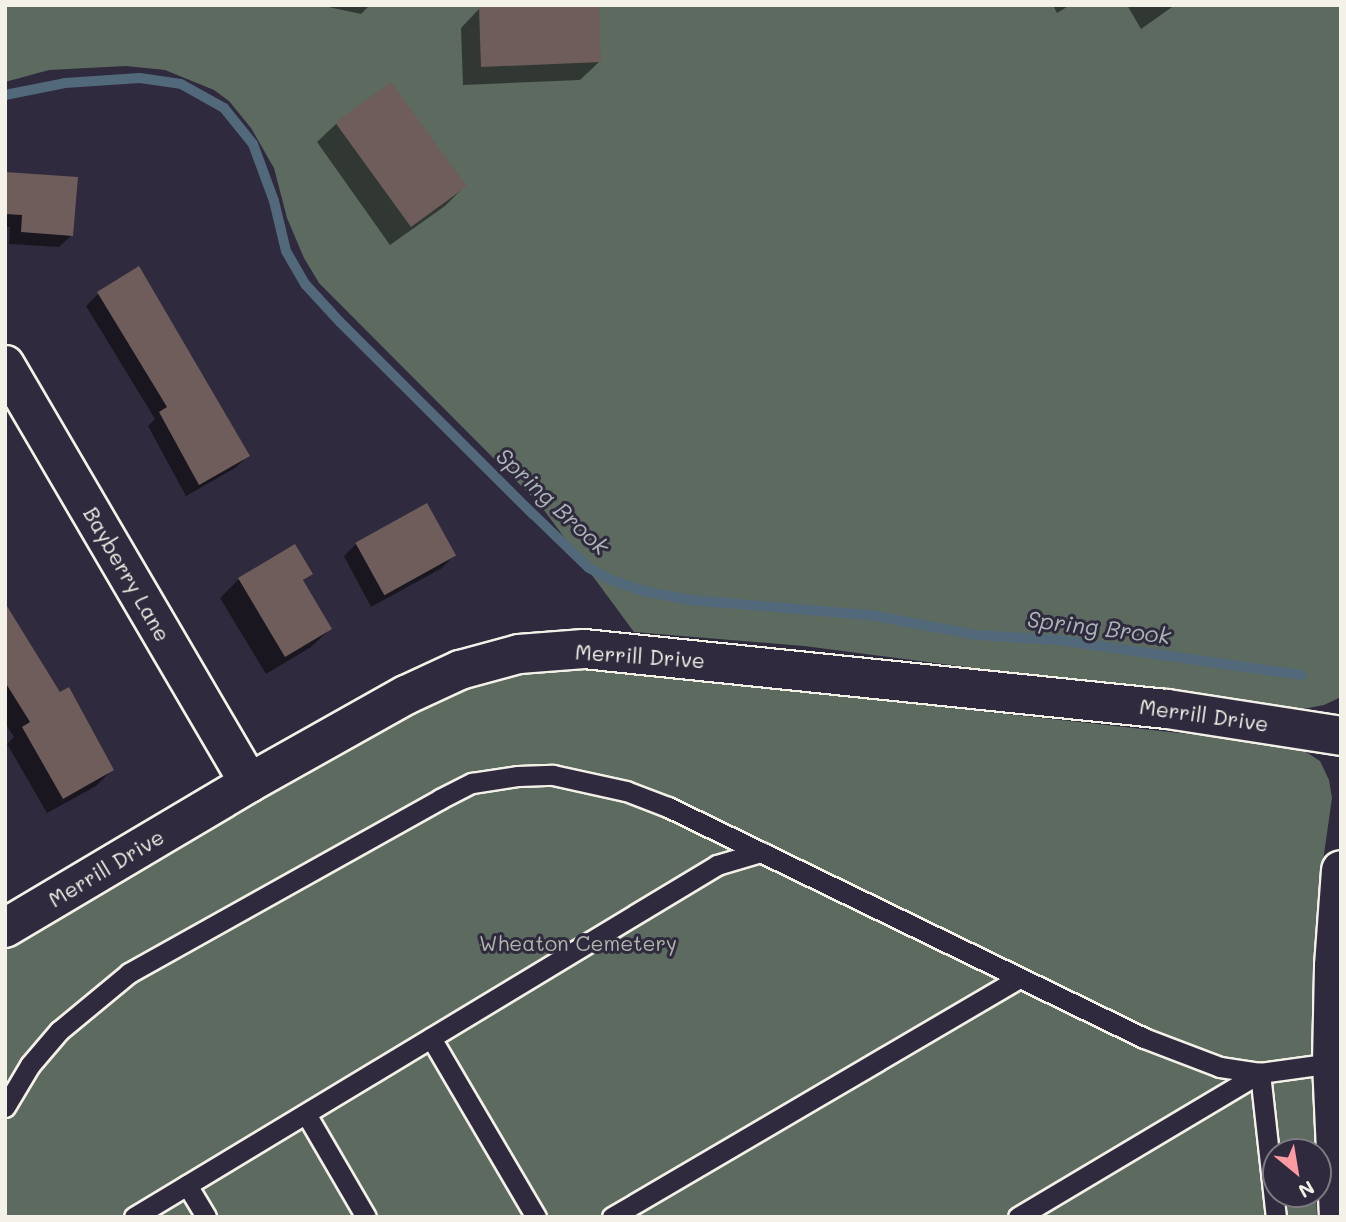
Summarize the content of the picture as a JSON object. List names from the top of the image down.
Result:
{
  "streets": {
    "street": ["Bayberry Lane", "Merrill Drive"]
  },
  "crossings": [
    ["Bayberry Lane", "Merrill Drive"]
  ],
  "water": ["Spring Brook"],
  "parks": ["Wheaton Cemetery"],
  "north": "bottom right"
}
